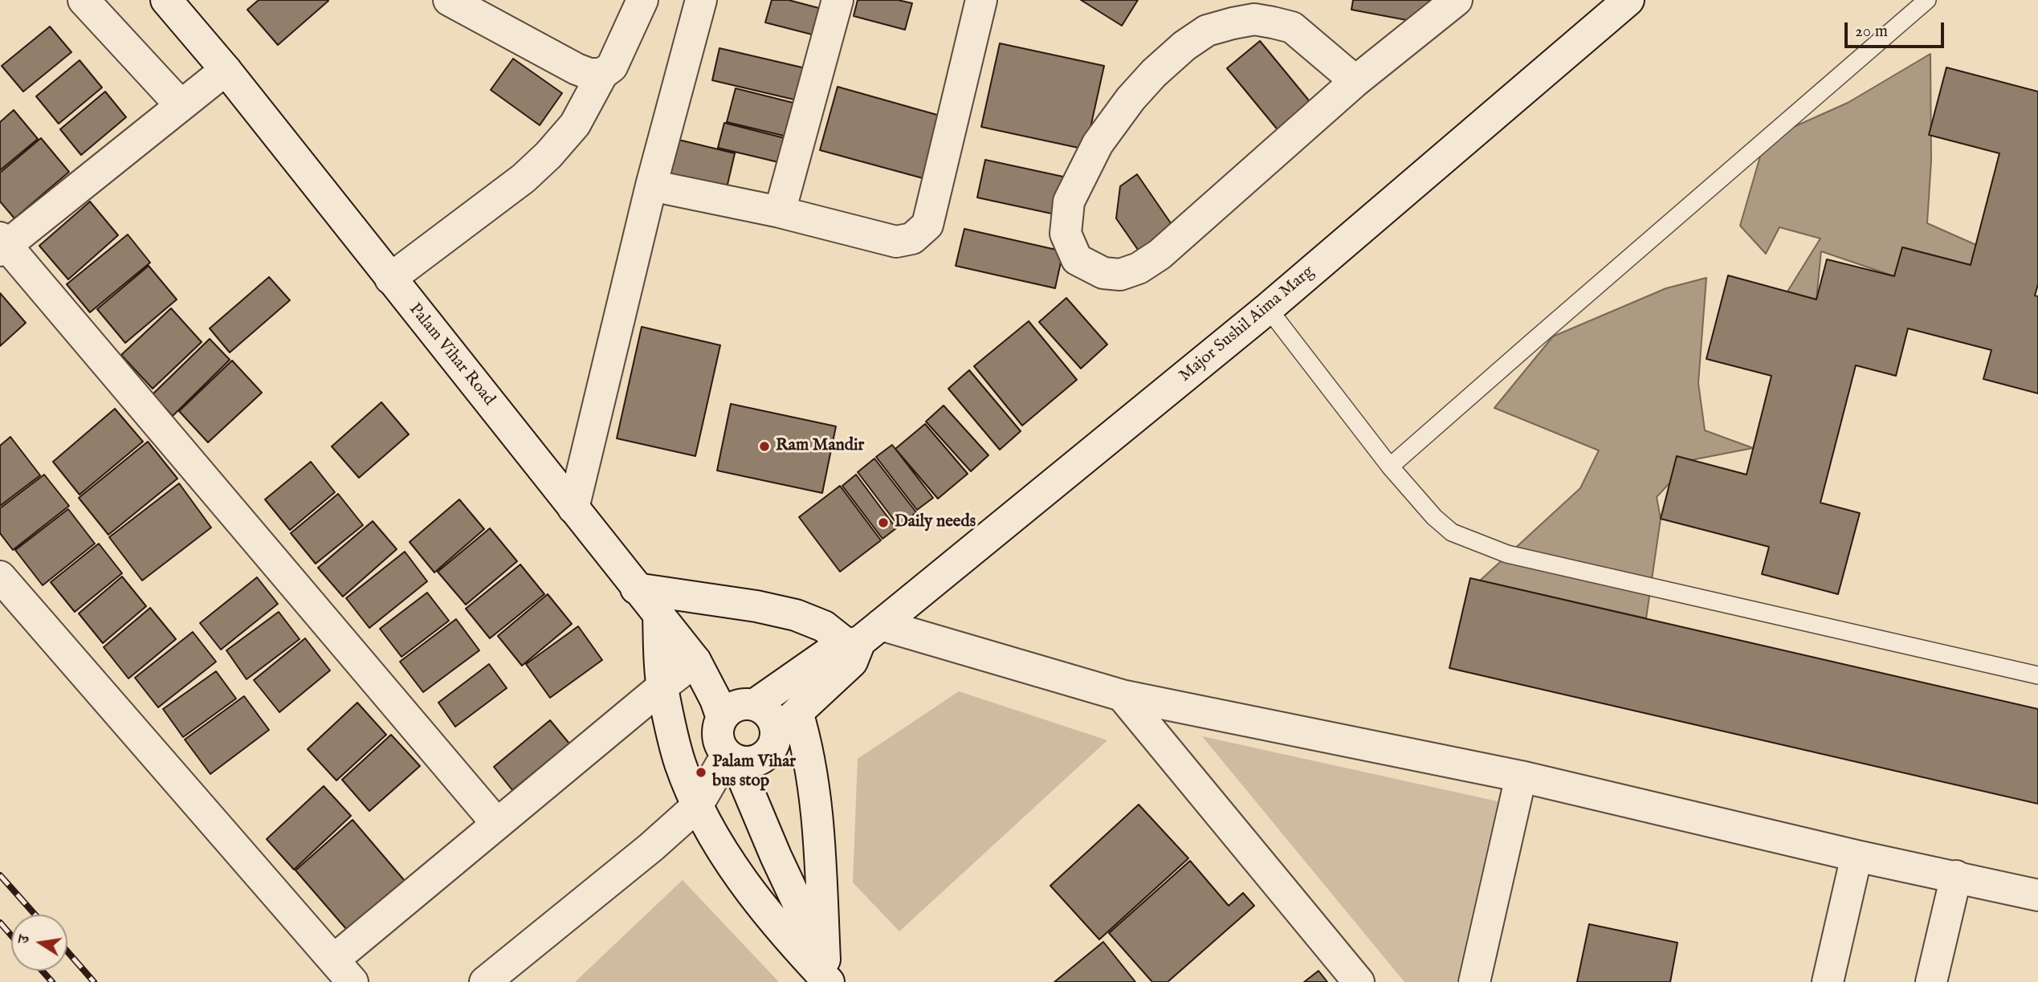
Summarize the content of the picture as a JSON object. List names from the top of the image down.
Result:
{
  "streets": {
    "street": ["Major Sushil Aima Marg", "Palam Vihar Road"]
  },
  "crossings": [
    ["Major Sushil Aima Marg", "Palam Vihar Road"]
  ],
  "places": ["Ram Mandir", "Daily needs", "Palam Vihar bus stop"],
  "scale_bar": "20 m",
  "north": "left"
}
